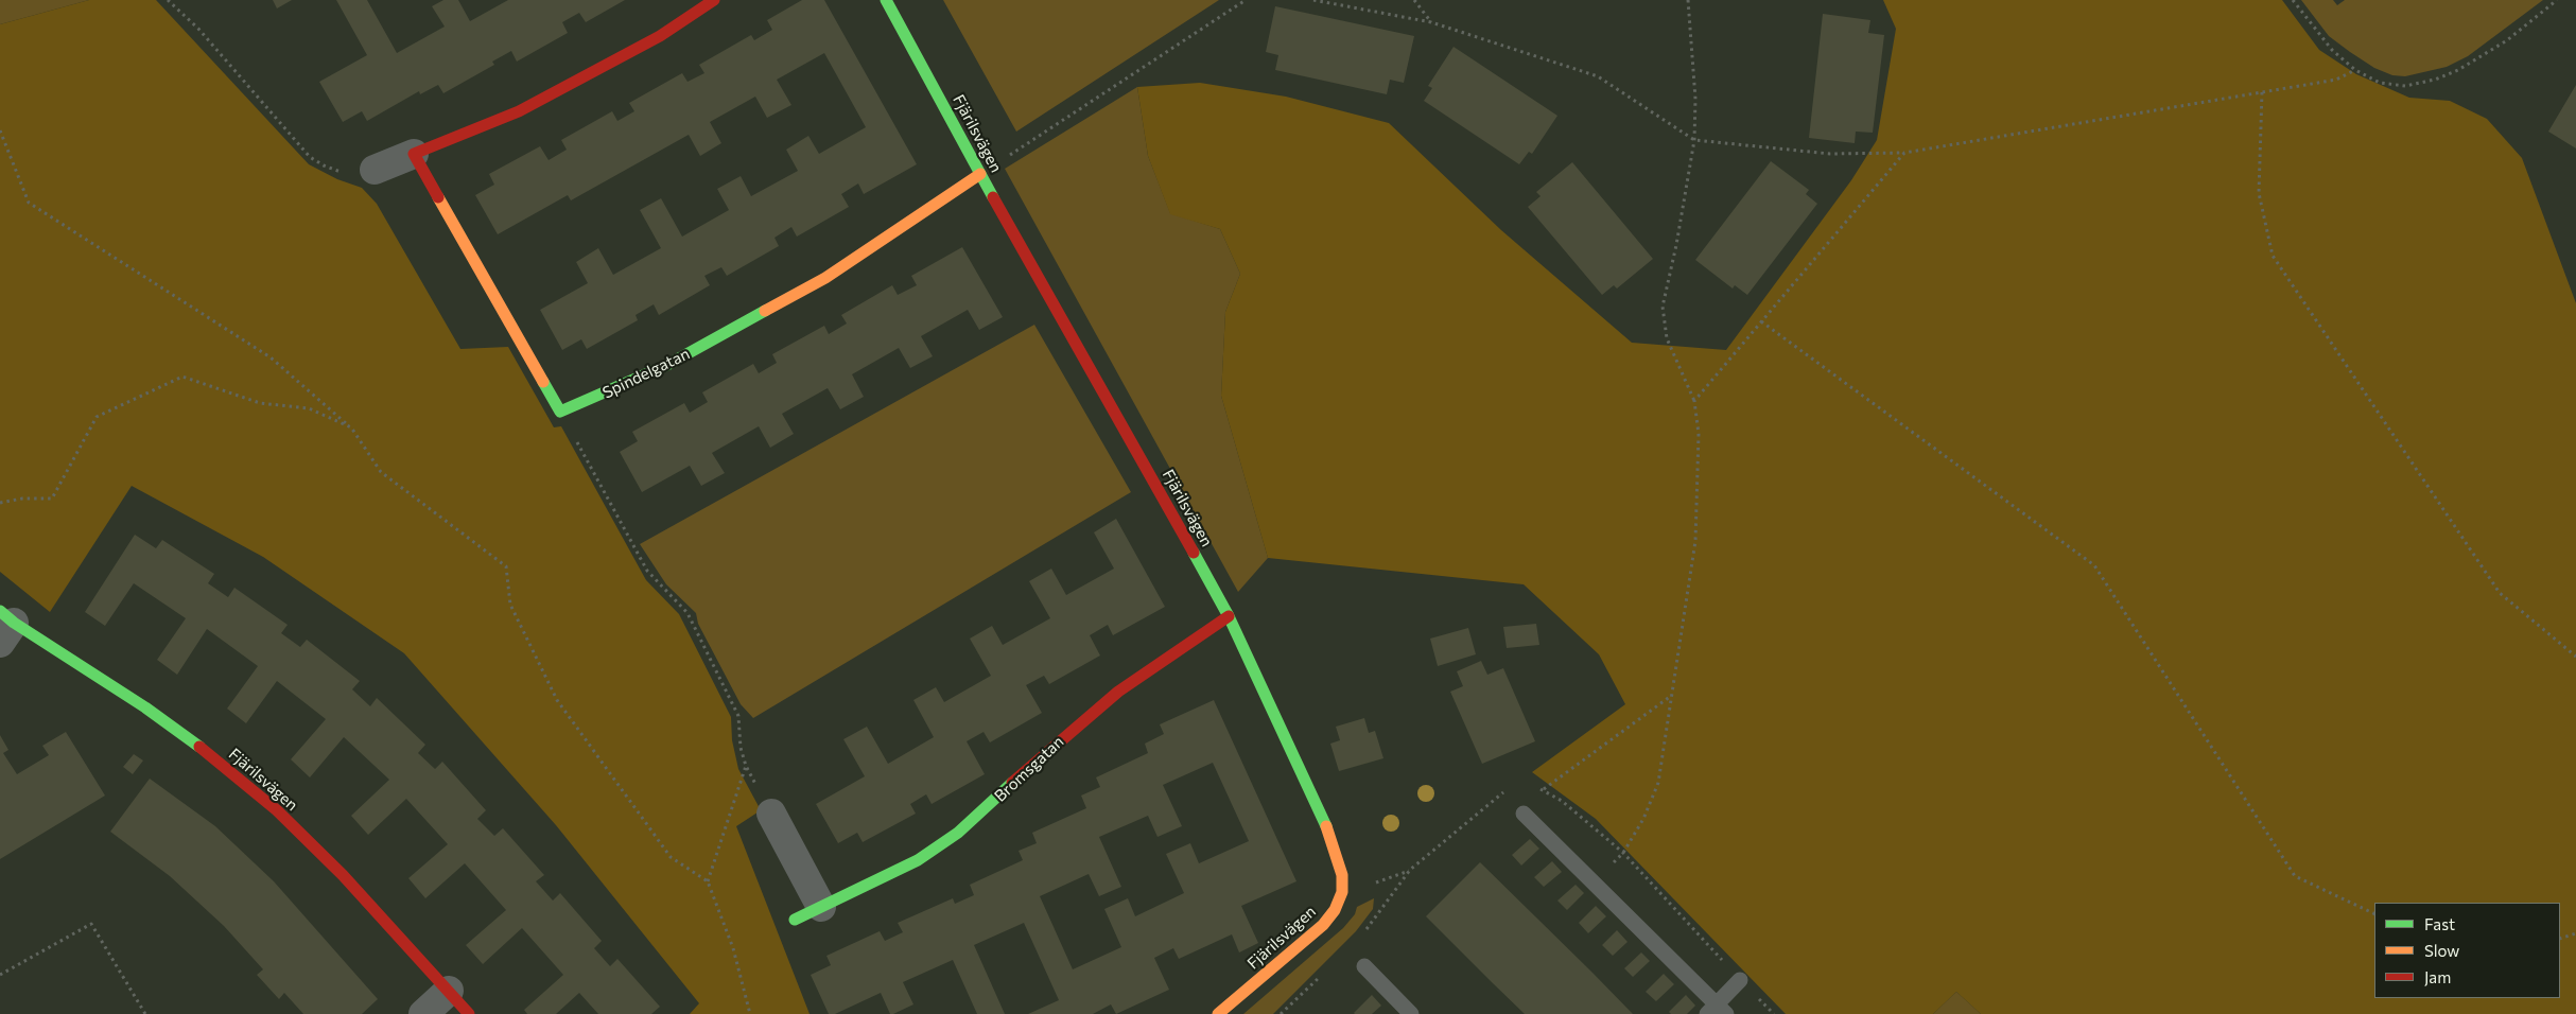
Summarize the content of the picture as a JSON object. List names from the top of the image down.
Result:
{
  "streets": {
    "street": ["Fjärilsvägen", "Spindelgatan", "Bromsgatan"]
  },
  "crossings": [
    ["Fjärilsvägen", "Spindelgatan"],
    ["Fjärilsvägen", "Bromsgatan"]
  ],
  "legend": ["Fast", "Slow", "Jam"]
}
